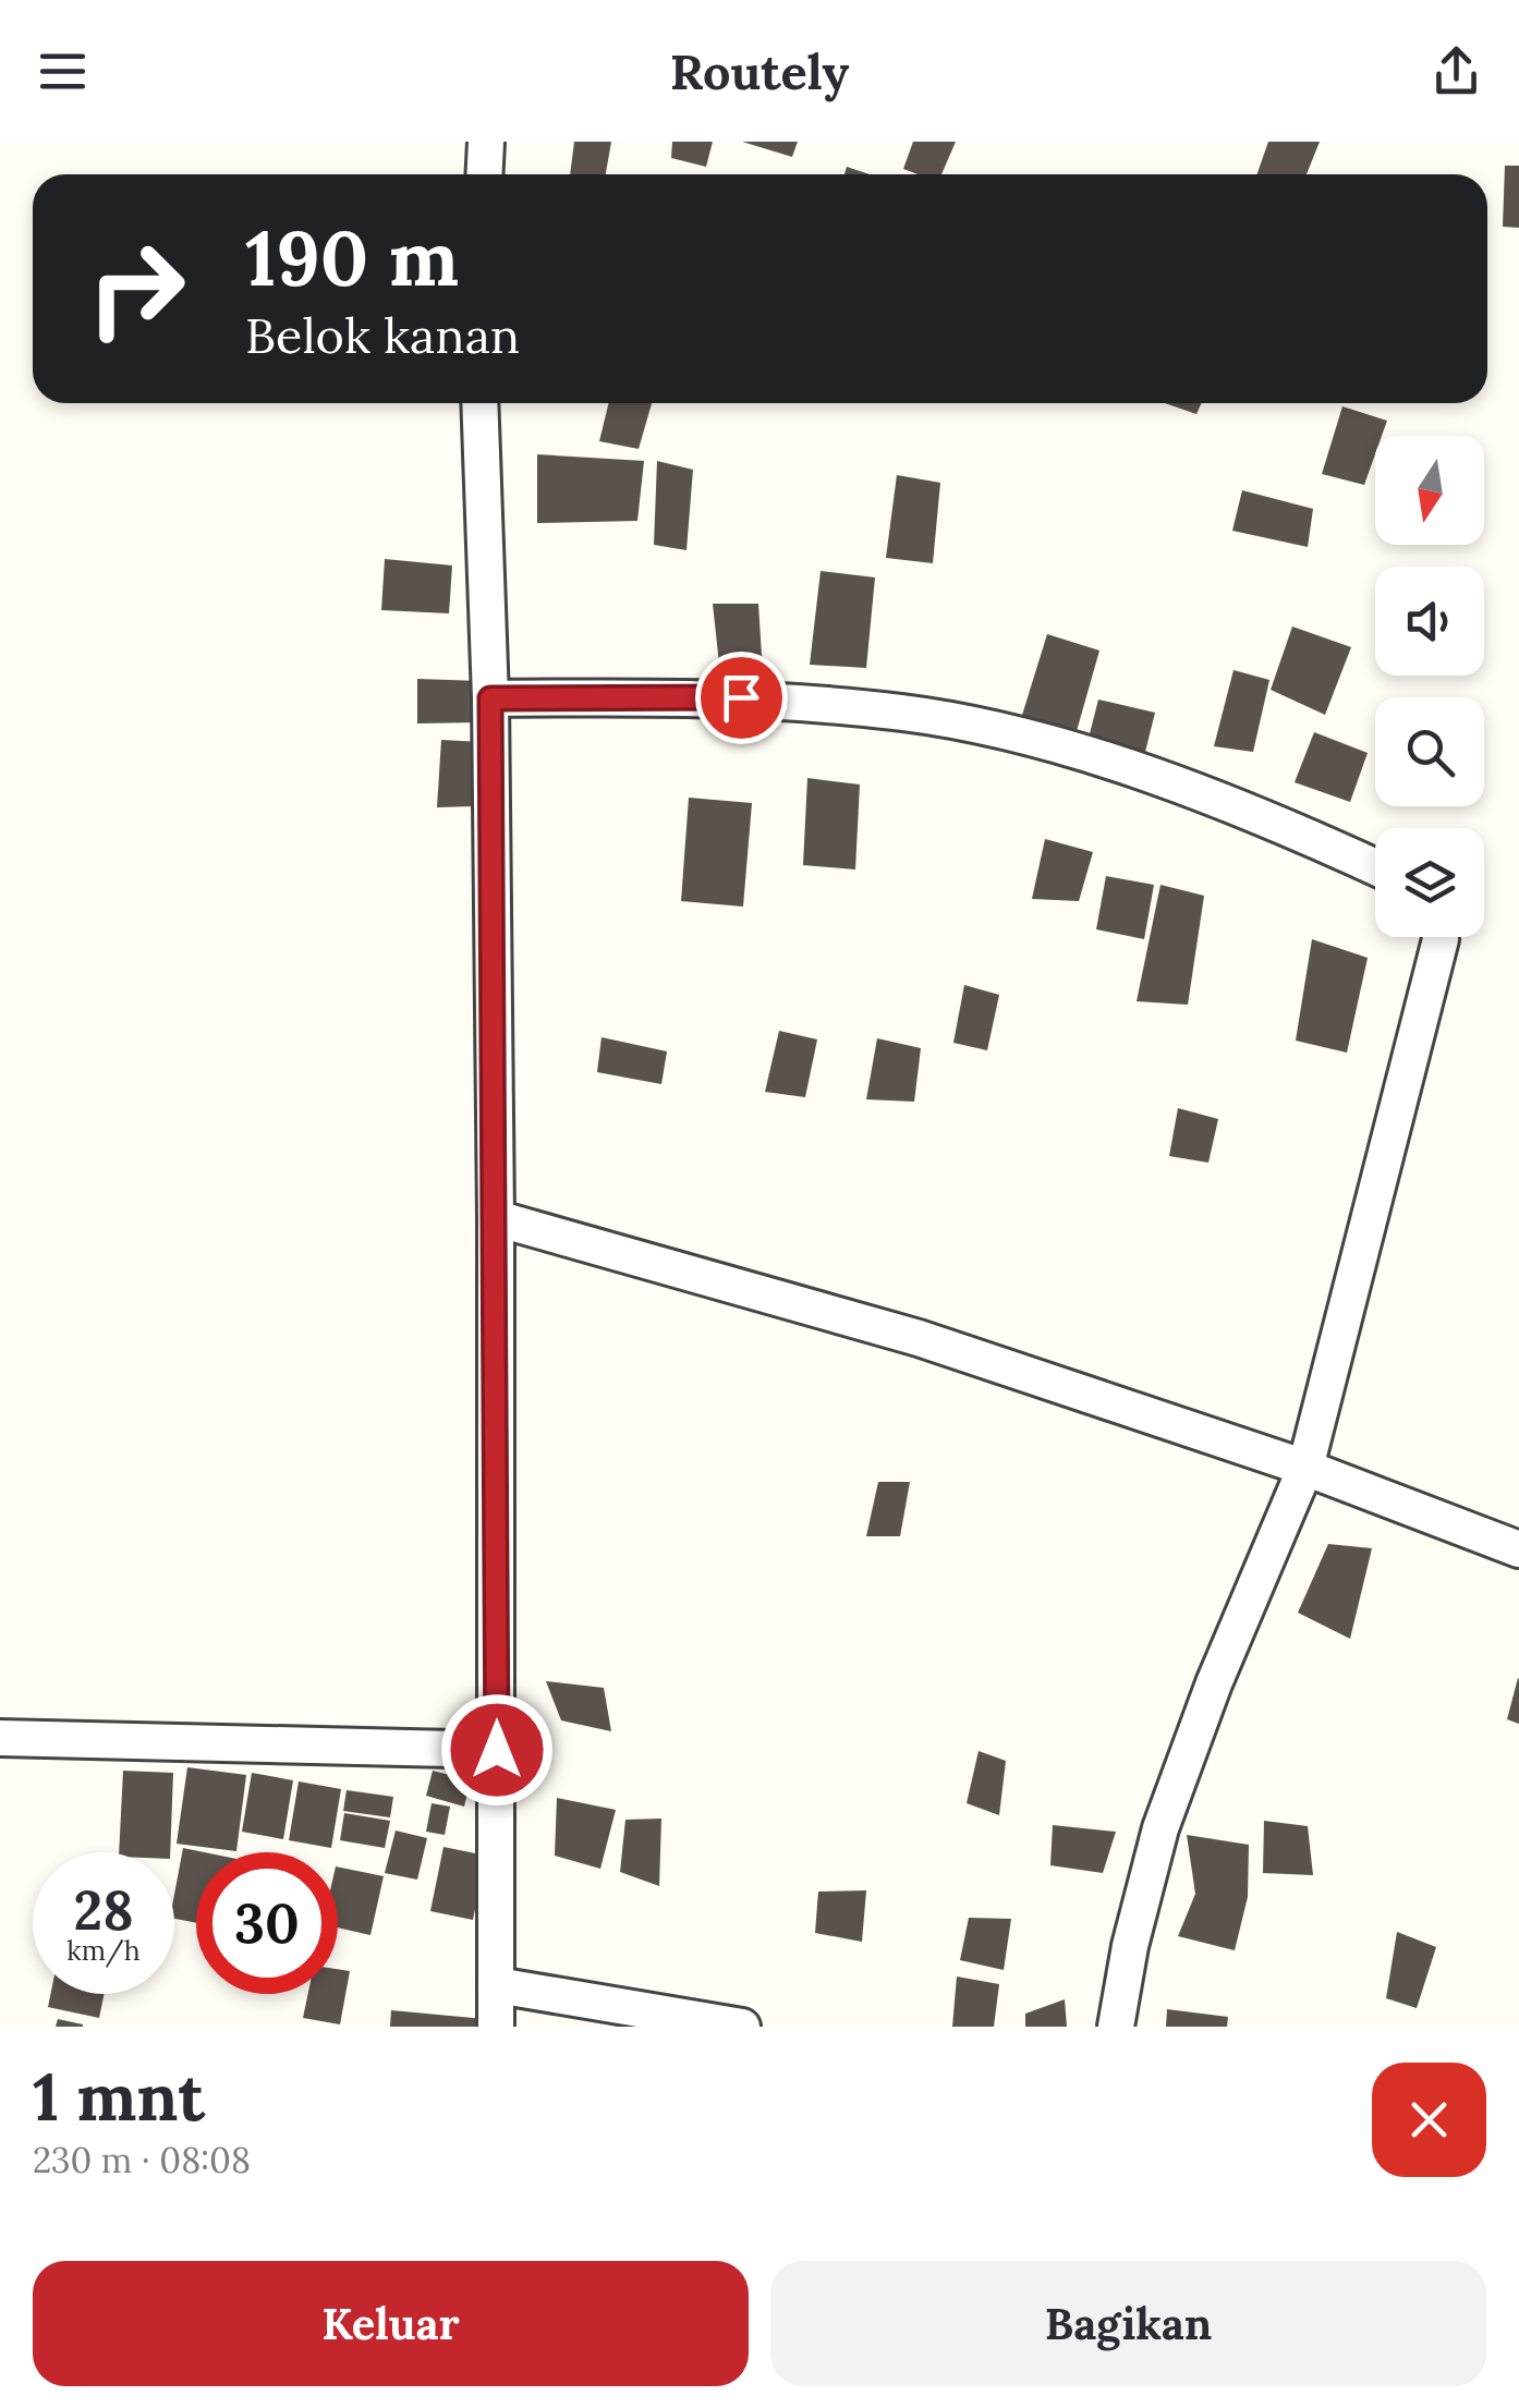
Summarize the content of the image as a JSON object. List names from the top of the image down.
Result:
{
  "north": "bottom",
  "page": {
    "header": "Routely",
    "turn": ["190 m", "Belok kanan"],
    "speed": "28 km/h",
    "limit": "30",
    "heading": ["1 mnt", "230 m · 08:08"],
    "buttons": ["Keluar", "Bagikan"]
  }
}
